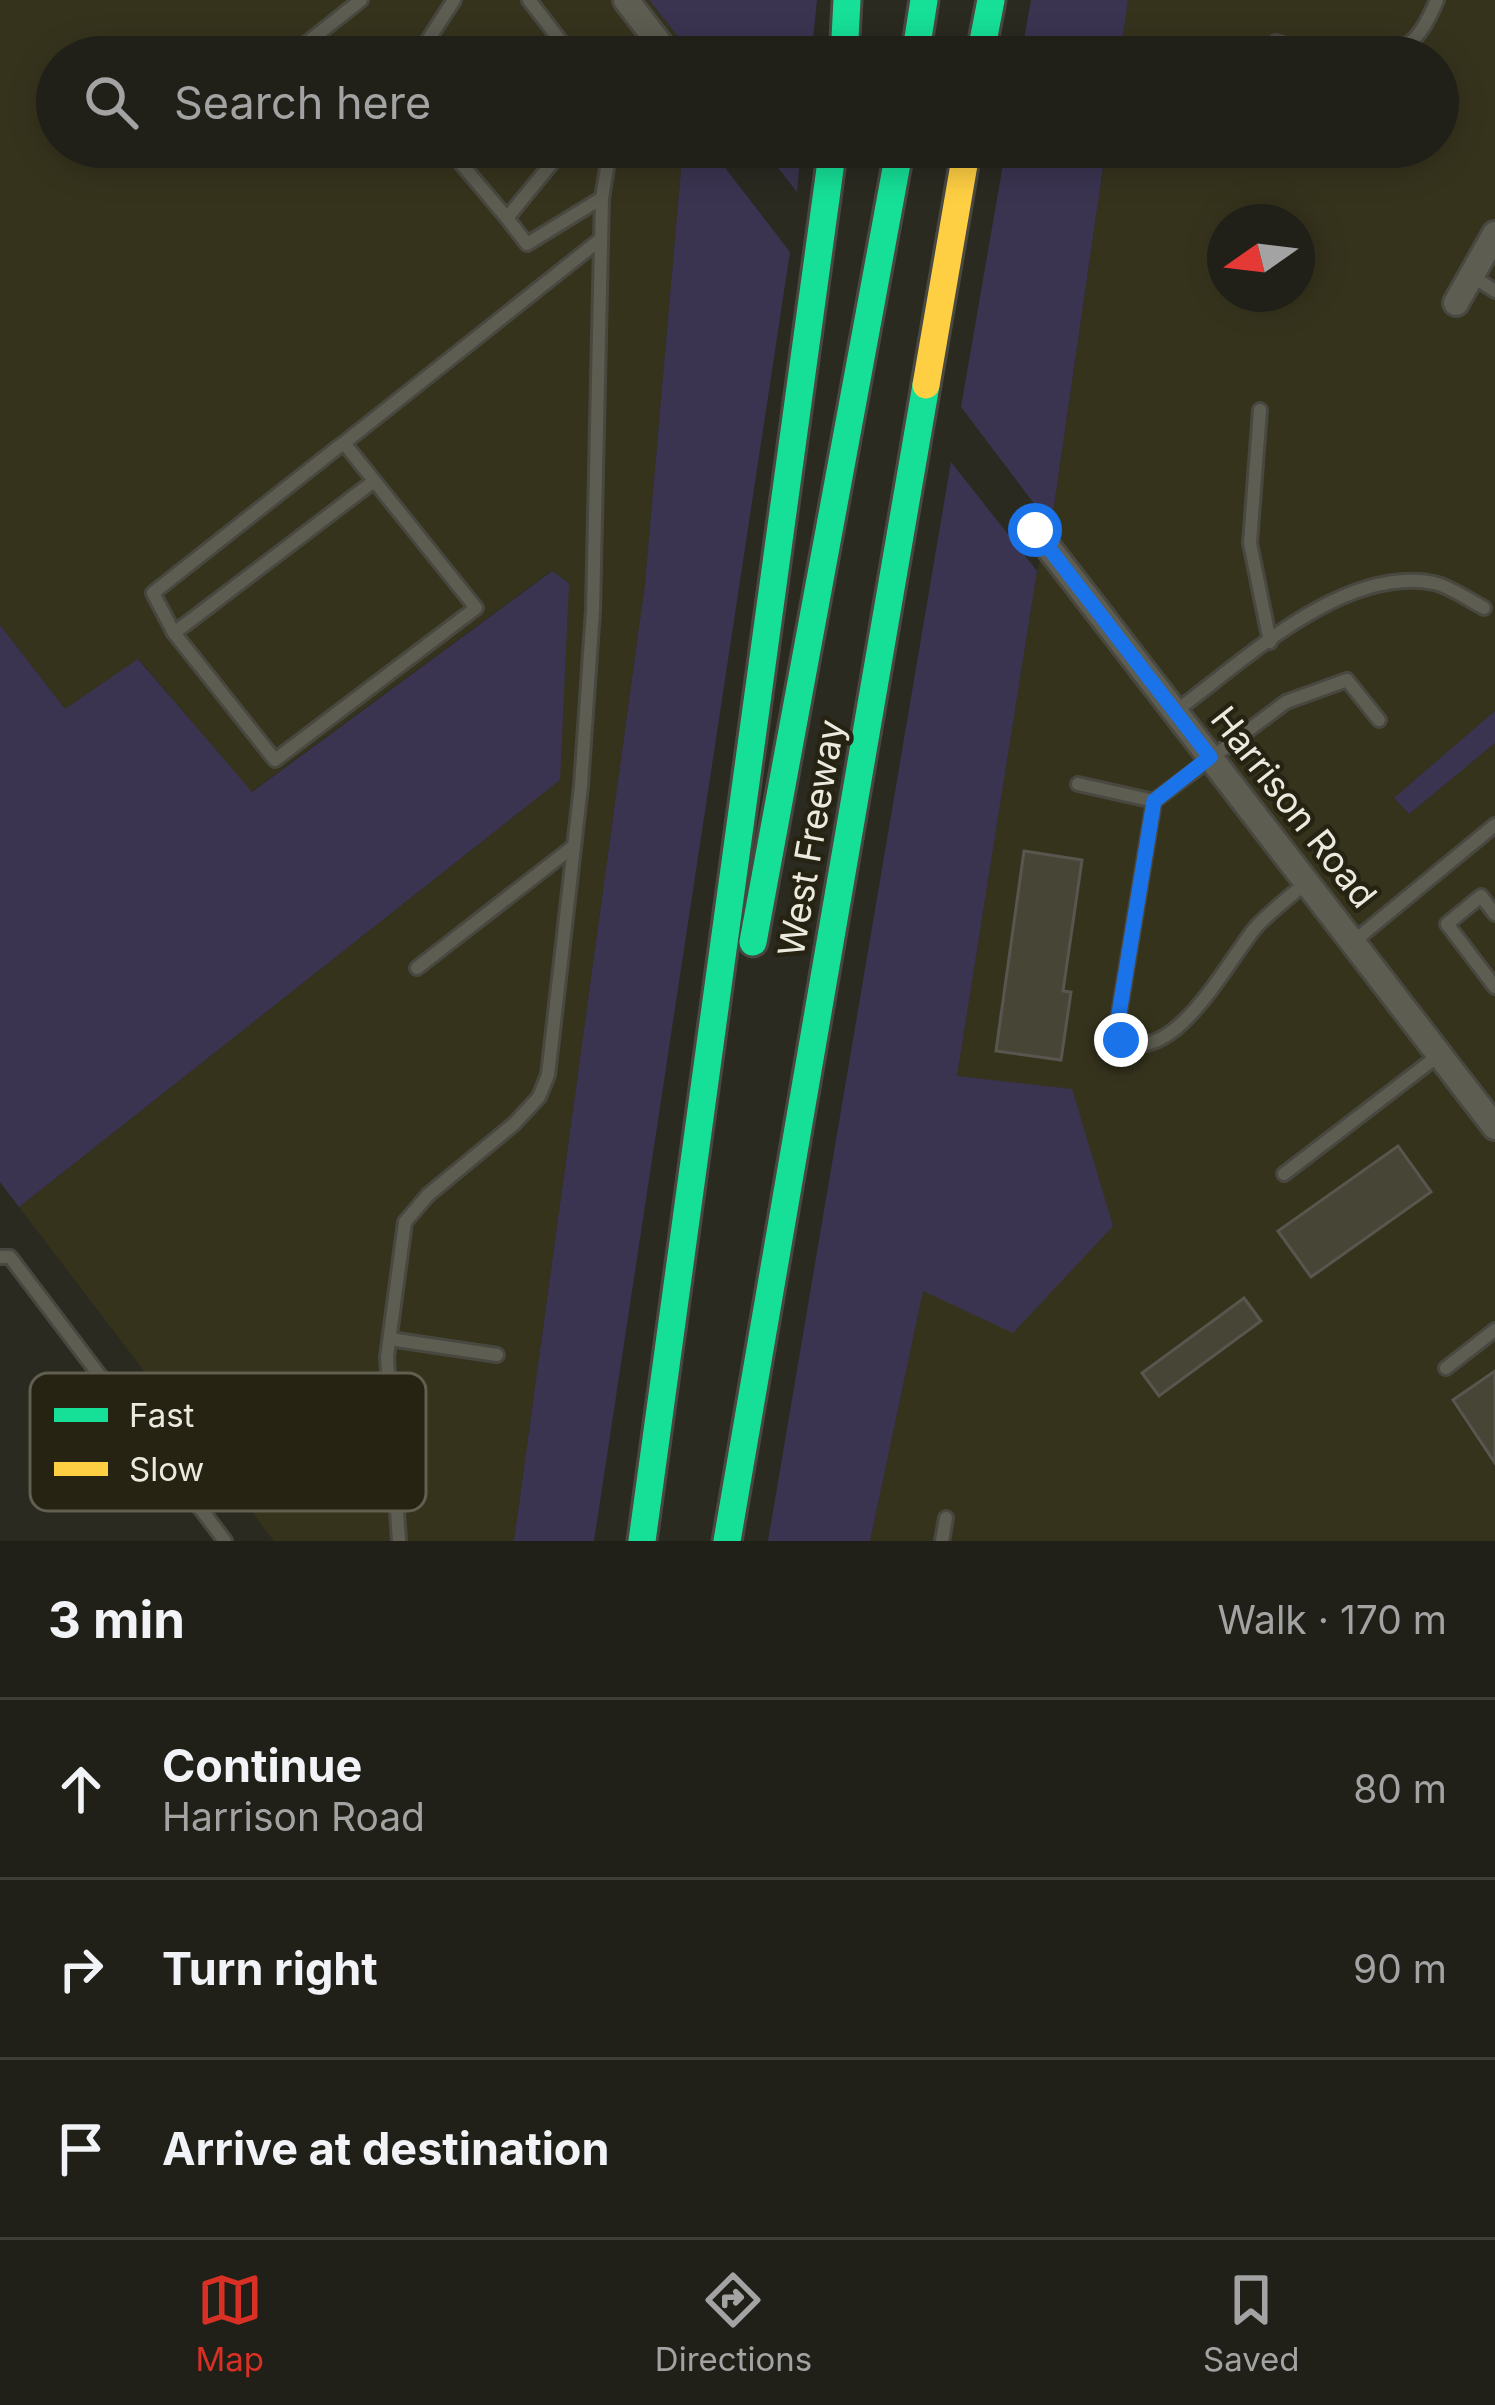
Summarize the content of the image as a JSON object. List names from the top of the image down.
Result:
{
  "streets": {
    "highway": ["West Freeway"],
    "street": ["Harrison Road"]
  },
  "legend": ["Fast", "Slow"],
  "north": "left",
  "page": {
    "search": "Search here",
    "heading": ["3 min", "Walk · 170 m"],
    "list": [
      ["Continue", "Harrison Road", "80 m"],
      ["Turn right", "90 m"],
      "Arrive at destination"
    ],
    "nav": ["Map", "Directions", "Saved"]
  }
}
